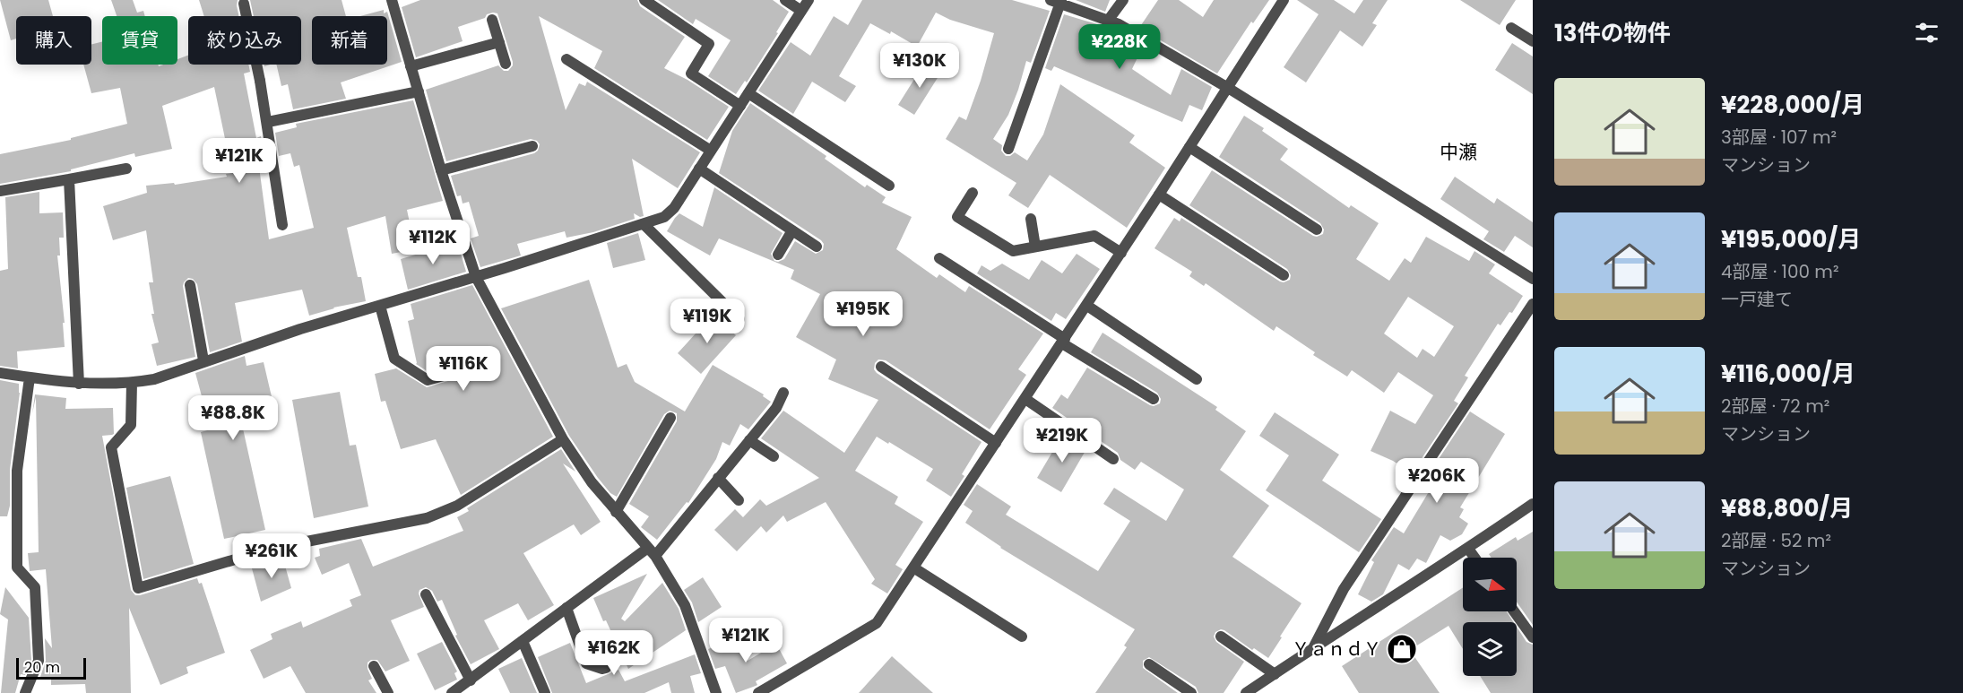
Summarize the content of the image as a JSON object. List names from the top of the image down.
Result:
{
  "districts": ["中瀬"],
  "places": {
    "shop": ["ＹａｎｄＹ"]
  },
  "scale_bar": "20 m",
  "north": "right",
  "page": {
    "heading": "13件の物件",
    "chip": [
      "購入",
      "賃貸",
      "絞り込み",
      "新着"
    ],
    "price": [
      "¥228K",
      "¥130K",
      "¥121K",
      "¥112K",
      "¥195K",
      "¥119K",
      "¥116K",
      "¥88.8K",
      "¥219K",
      "¥206K",
      "¥261K",
      "¥121K",
      "¥162K"
    ],
    "list": [
      {
        "name": "¥228,000/月",
        "note": "3部屋 · 107 m² · マンション"
      },
      {
        "name": "¥195,000/月",
        "note": "4部屋 · 100 m² · 一戸建て"
      },
      {
        "name": "¥116,000/月",
        "note": "2部屋 · 72 m² · マンション"
      },
      {
        "name": "¥88,800/月",
        "note": "2部屋 · 52 m² · マンション"
      }
    ],
    "scale": "20 m"
  }
}
